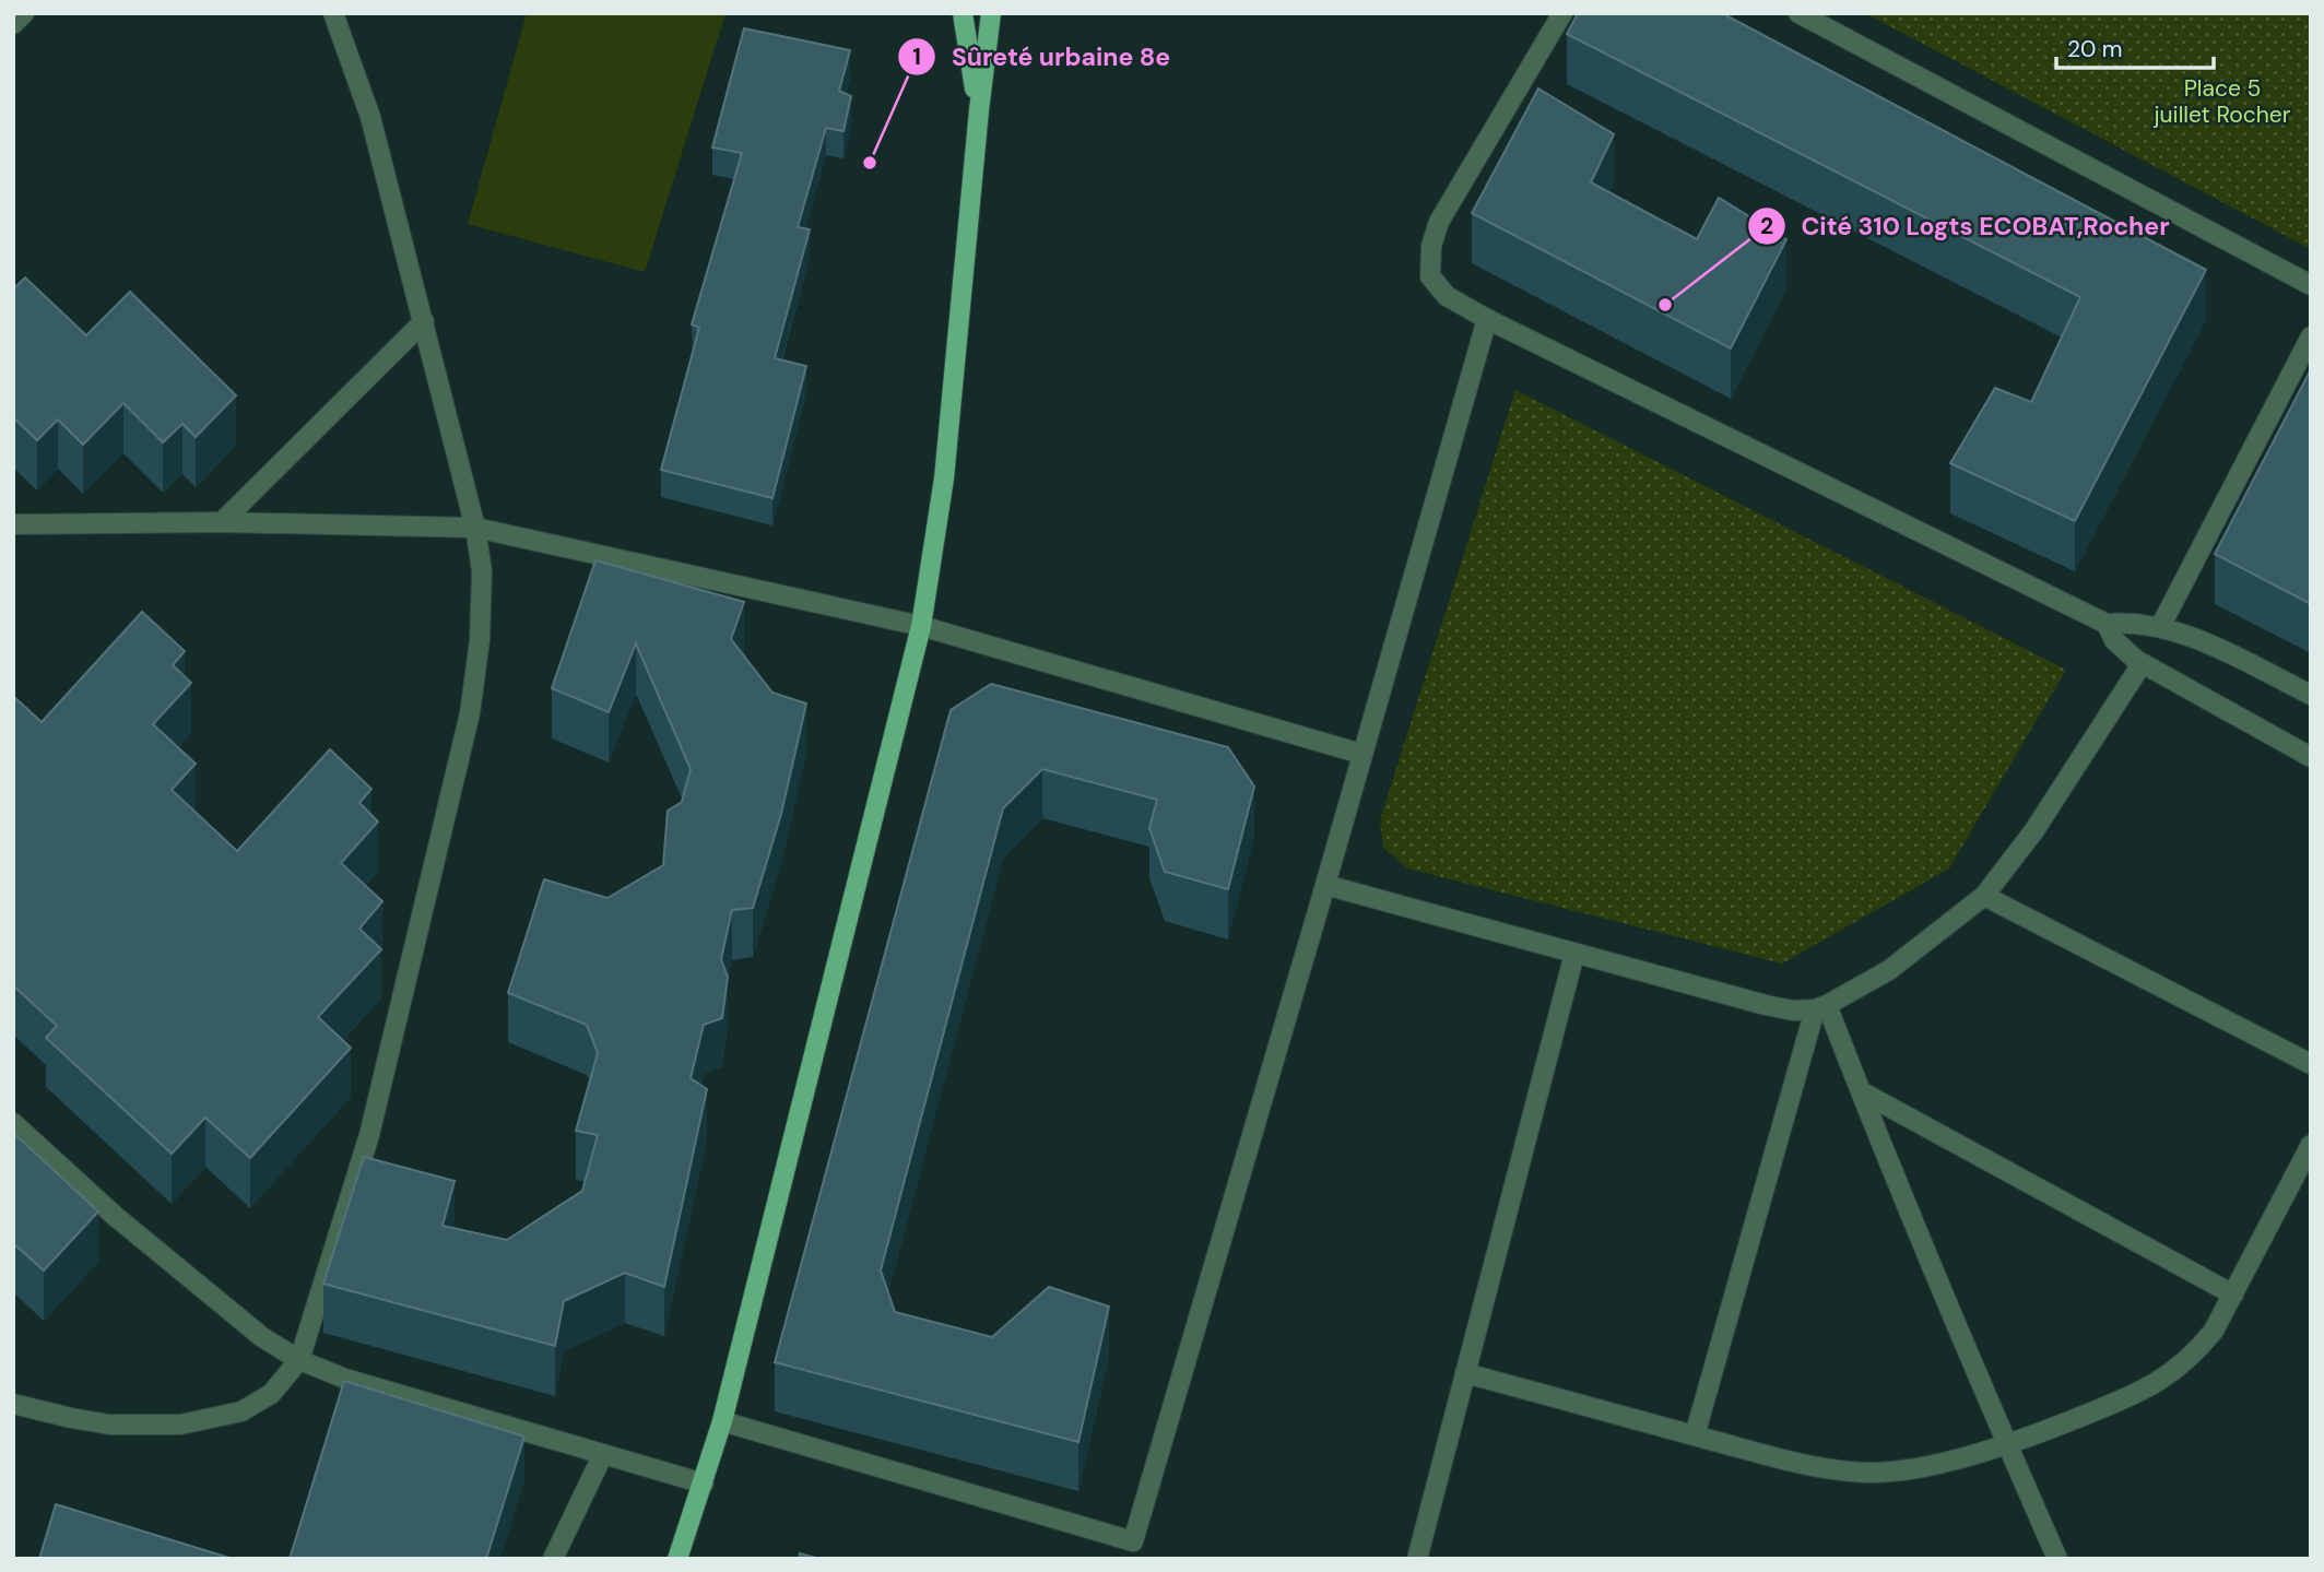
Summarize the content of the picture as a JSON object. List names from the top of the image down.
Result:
{
  "parks": ["Place 5 juillet Rocher"],
  "places": ["Sûreté urbaine 8e", "Cité 310 Logts ECOBAT,Rocher"],
  "scale_bar": "20 m"
}
